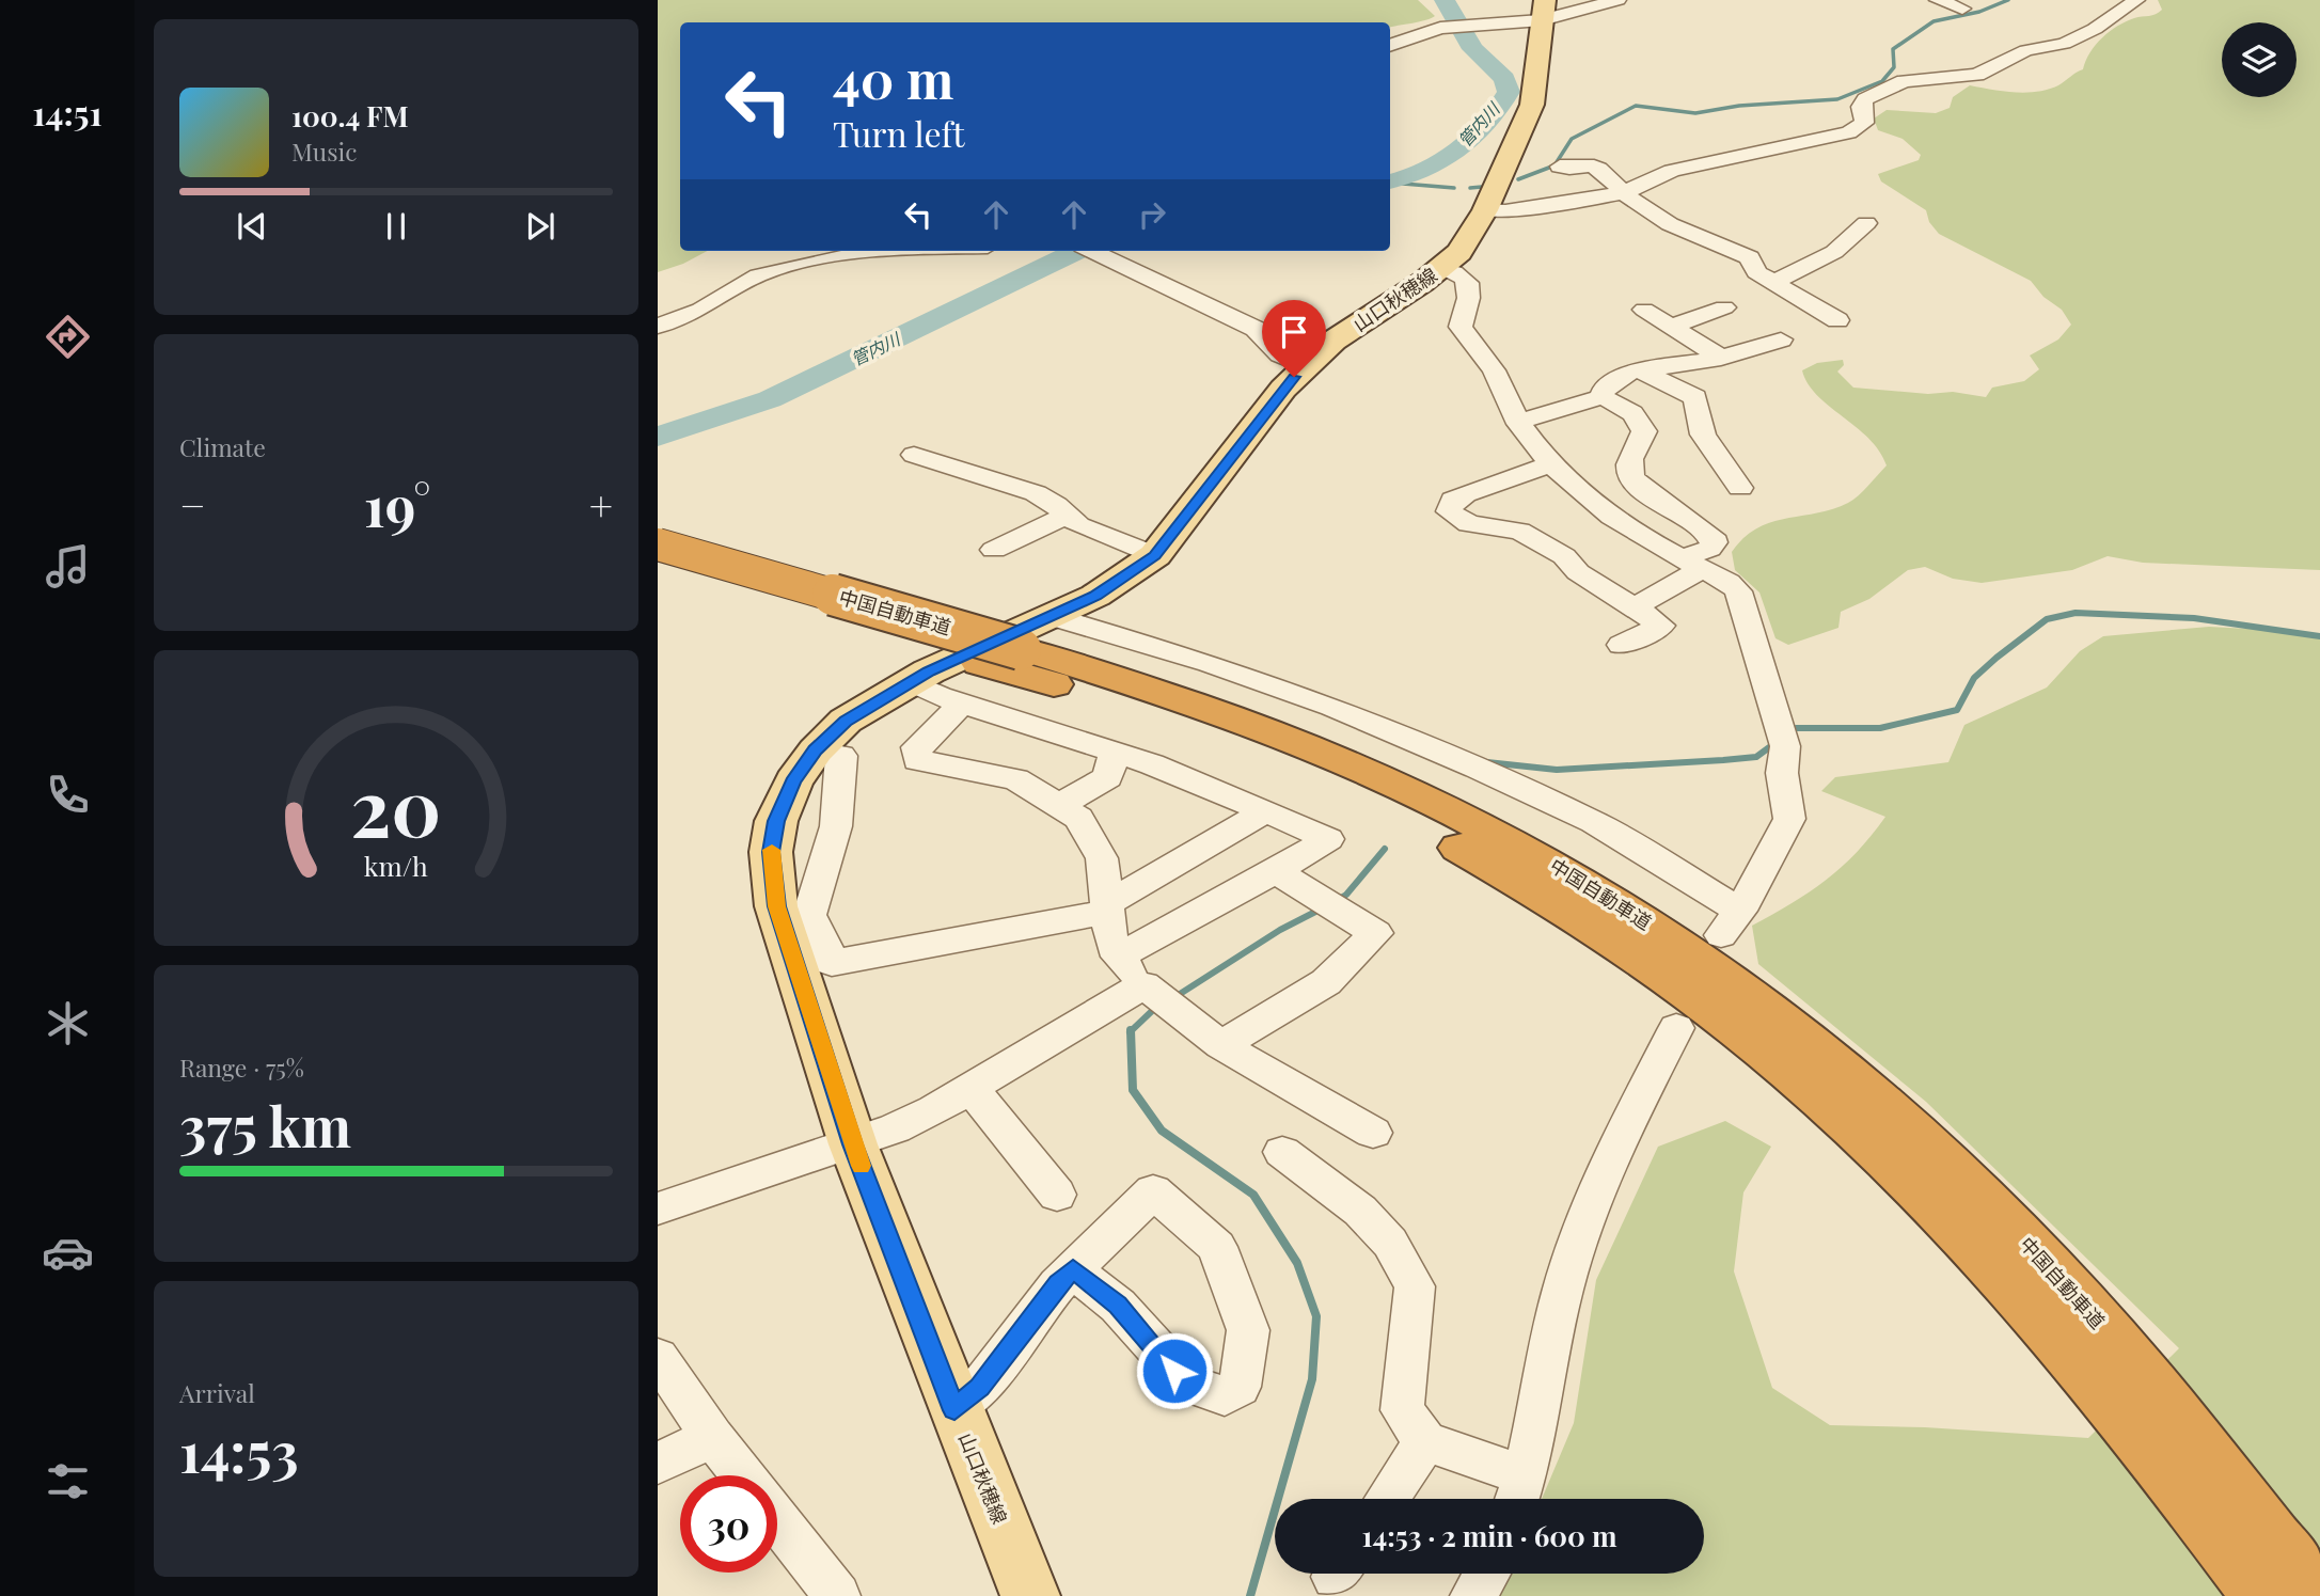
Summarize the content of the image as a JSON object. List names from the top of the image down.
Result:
{
  "streets": {
    "highway": ["中国自動車道"],
    "main road": ["山口秋穂線"]
  },
  "water": ["管内川"],
  "page": {
    "tabs": "14:51",
    "turn": ["40 m", "Turn left"],
    "song": ["100.4 FM", "Music"],
    "tile": [
      "Climate",
      ["Range · 75%", "375 km"],
      ["Arrival", "14:53"]
    ],
    "heat": ["−", "19°", "+"],
    "limit": "30",
    "trip": "14:53 · 2 min · 600 m",
    "gauge": ["20", "km/h"]
  }
}
